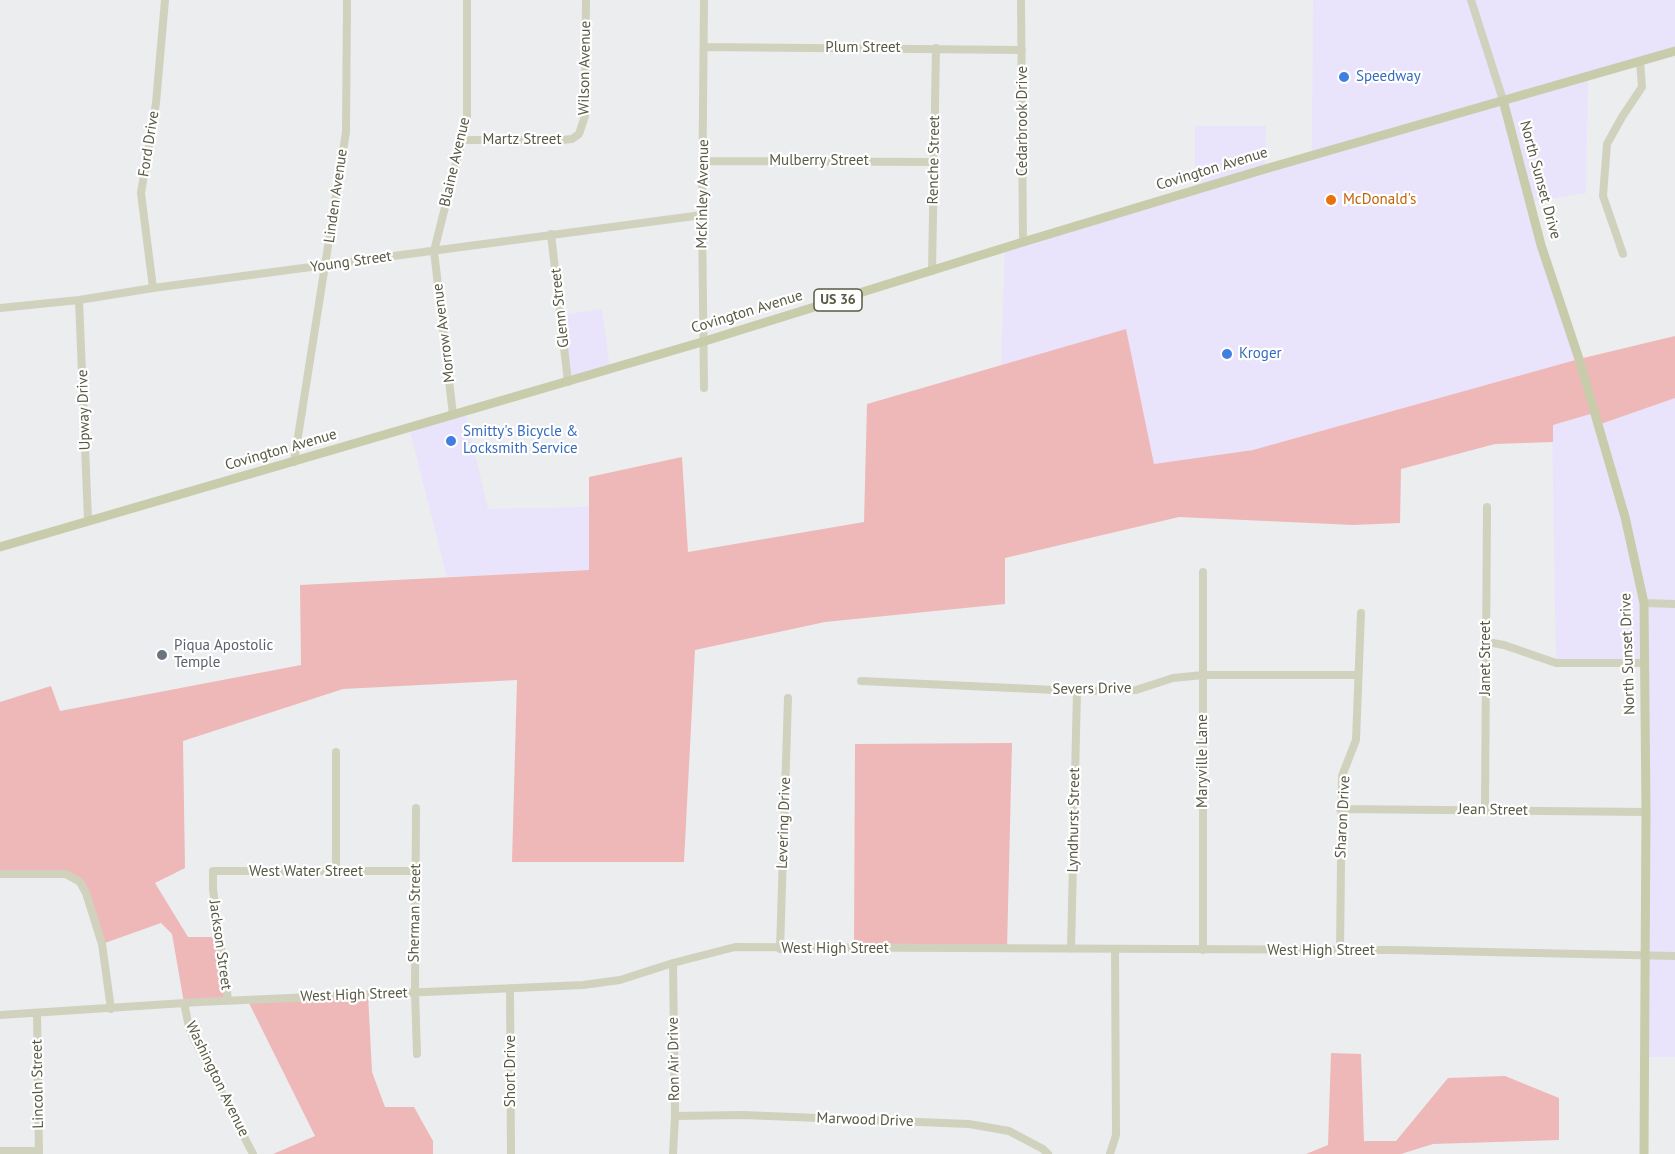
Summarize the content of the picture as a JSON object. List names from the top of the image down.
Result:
{
  "streets": {
    "main road": ["Covington Avenue", "North Sunset Drive", "US 36"],
    "street": [
      "Plum Street",
      "Wilson Avenue",
      "Cedarbrook Drive",
      "Martz Street",
      "Ford Drive",
      "Renche Street",
      "Mulberry Street",
      "Blaine Avenue",
      "McKinley Avenue",
      "Linden Avenue",
      "Young Street",
      "Glenn Street",
      "Morrow Avenue",
      "Upway Drive",
      "Janet Street",
      "Severs Drive",
      "Maryville Lane",
      "Jean Street",
      "Sharon Drive",
      "Lyndhurst Street",
      "Levering Drive",
      "West Water Street",
      "Sherman Street",
      "Jackson Street",
      "West High Street",
      "Ron Air Drive",
      "Short Drive",
      "Washington Avenue",
      "Lincoln Street",
      "Marwood Drive"
    ]
  },
  "crossings": [
    ["Plum Street", "Cedarbrook Drive"],
    ["Plum Street", "Renche Street"],
    ["Plum Street", "McKinley Avenue"],
    ["Wilson Avenue", "Martz Street"],
    ["Cedarbrook Drive", "Covington Avenue"],
    ["Martz Street", "Blaine Avenue"],
    ["Ford Drive", "Young Street"],
    ["Renche Street", "Mulberry Street"],
    ["Renche Street", "Covington Avenue"],
    ["Mulberry Street", "McKinley Avenue"],
    ["Blaine Avenue", "Young Street"],
    ["Blaine Avenue", "Morrow Avenue"],
    ["Covington Avenue", "North Sunset Drive"],
    ["Covington Avenue", "McKinley Avenue"],
    ["Covington Avenue", "Linden Avenue"],
    ["Covington Avenue", "Glenn Street"],
    ["Covington Avenue", "Morrow Avenue"],
    ["Covington Avenue", "Upway Drive"],
    ["North Sunset Drive", "Jean Street"],
    ["North Sunset Drive", "West High Street"],
    ["McKinley Avenue", "Young Street"],
    ["Linden Avenue", "Young Street"],
    ["Young Street", "Glenn Street"],
    ["Young Street", "Morrow Avenue"],
    ["Young Street", "Upway Drive"],
    ["Janet Street", "Jean Street"],
    ["Severs Drive", "Maryville Lane"],
    ["Severs Drive", "Sharon Drive"],
    ["Severs Drive", "Lyndhurst Street"],
    ["Maryville Lane", "West High Street"],
    ["Jean Street", "Sharon Drive"],
    ["Sharon Drive", "West High Street"],
    ["Lyndhurst Street", "West High Street"],
    ["Levering Drive", "West High Street"],
    ["West Water Street", "Sherman Street"],
    ["West Water Street", "Jackson Street"],
    ["Sherman Street", "West High Street"],
    ["Jackson Street", "West High Street"],
    ["West High Street", "Ron Air Drive"],
    ["West High Street", "Short Drive"],
    ["West High Street", "Washington Avenue"],
    ["West High Street", "Lincoln Street"],
    ["Ron Air Drive", "Marwood Drive"]
  ],
  "places": [
    "Speedway",
    "McDonald's",
    "Kroger",
    "Smitty's Bicycle & Locksmith Service",
    "Piqua Apostolic Temple"
  ]
}
